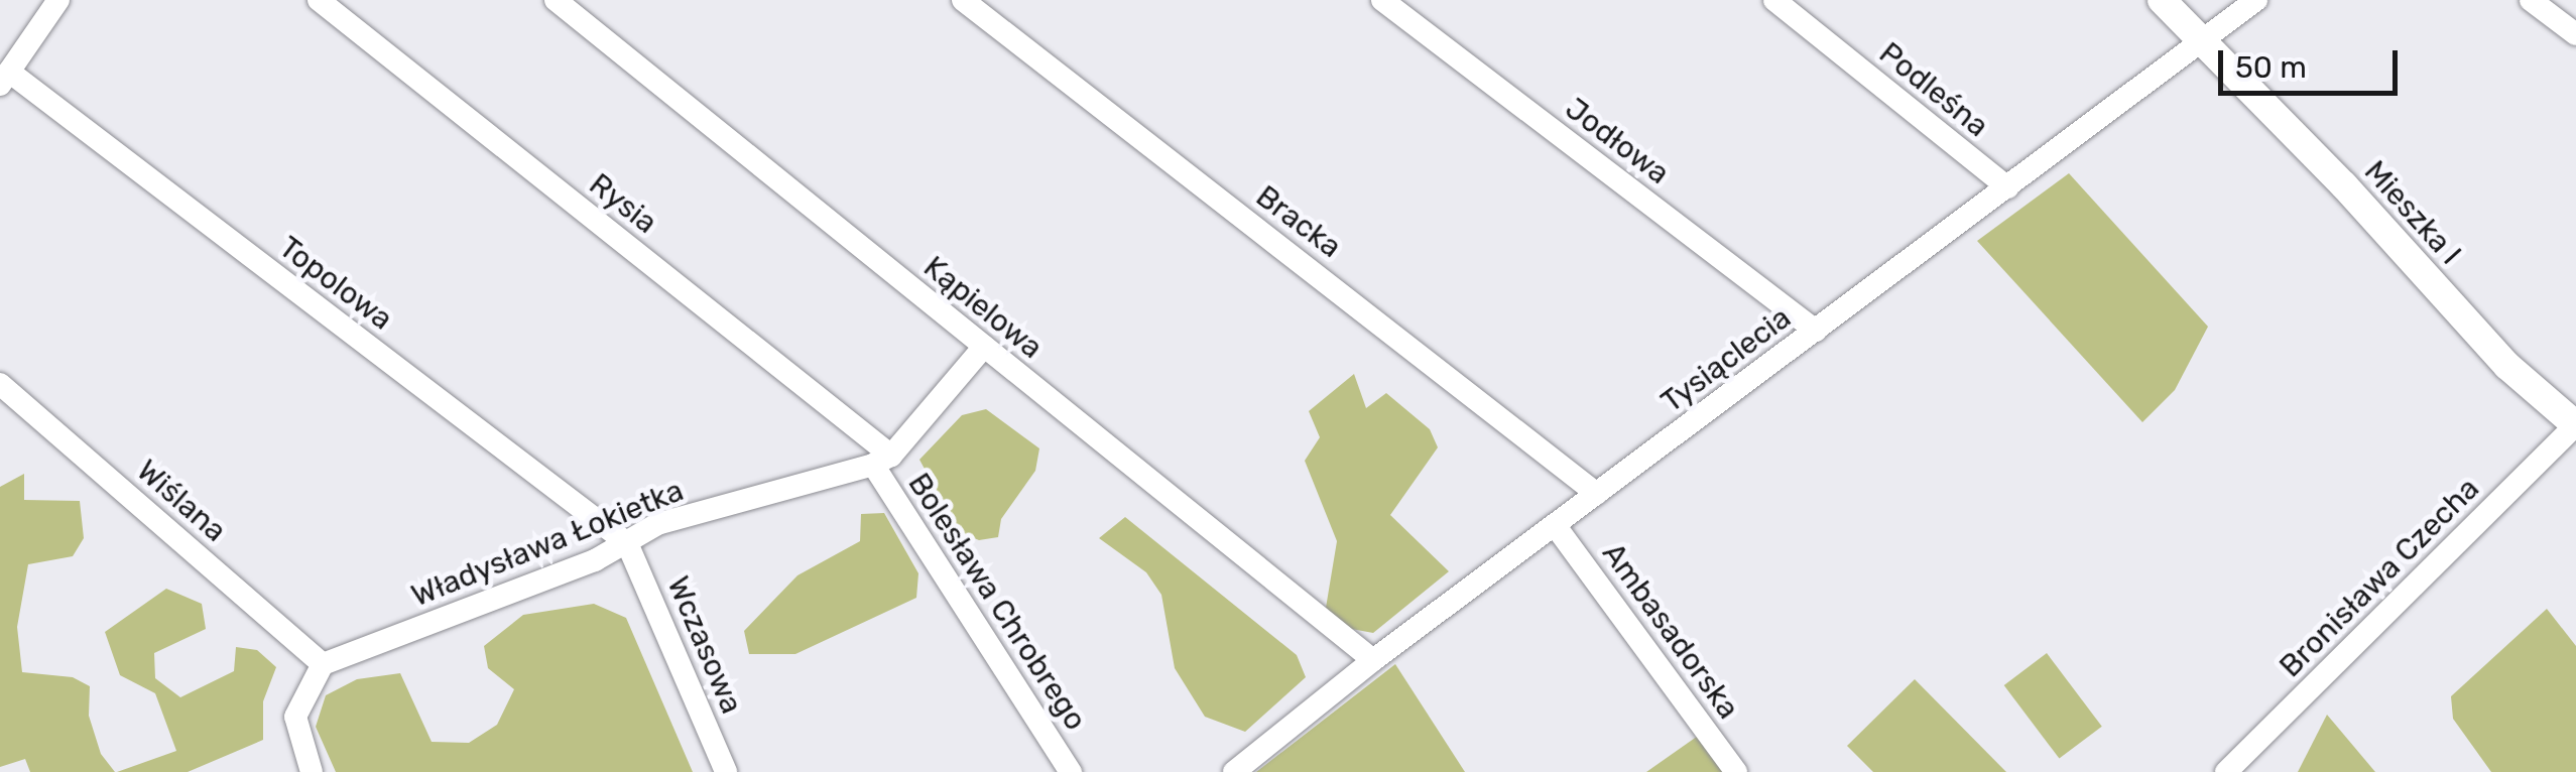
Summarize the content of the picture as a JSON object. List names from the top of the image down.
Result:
{
  "streets": {
    "street": [
      "Podleśna",
      "Jodłowa",
      "Rysia",
      "Mieszka I",
      "Bracka",
      "Topolowa",
      "Kąpielowa",
      "Tysiąclecia",
      "Wiślana",
      "Władysława Łokietka",
      "Bronisława Czecha",
      "Bolesława Chrobrego",
      "Ambasadorska",
      "Wczasowa"
    ]
  },
  "crossings": [
    ["Podleśna", "Tysiąclecia"],
    ["Jodłowa", "Tysiąclecia"],
    ["Rysia", "Władysława Łokietka"],
    ["Rysia", "Bolesława Chrobrego"],
    ["Mieszka I", "Tysiąclecia"],
    ["Mieszka I", "Bronisława Czecha"],
    ["Bracka", "Tysiąclecia"],
    ["Topolowa", "Władysława Łokietka"],
    ["Topolowa", "Wczasowa"],
    ["Kąpielowa", "Tysiąclecia"],
    ["Tysiąclecia", "Ambasadorska"],
    ["Wiślana", "Władysława Łokietka"],
    ["Władysława Łokietka", "Bolesława Chrobrego"],
    ["Władysława Łokietka", "Wczasowa"]
  ],
  "scale_bar": "50 m"
}
